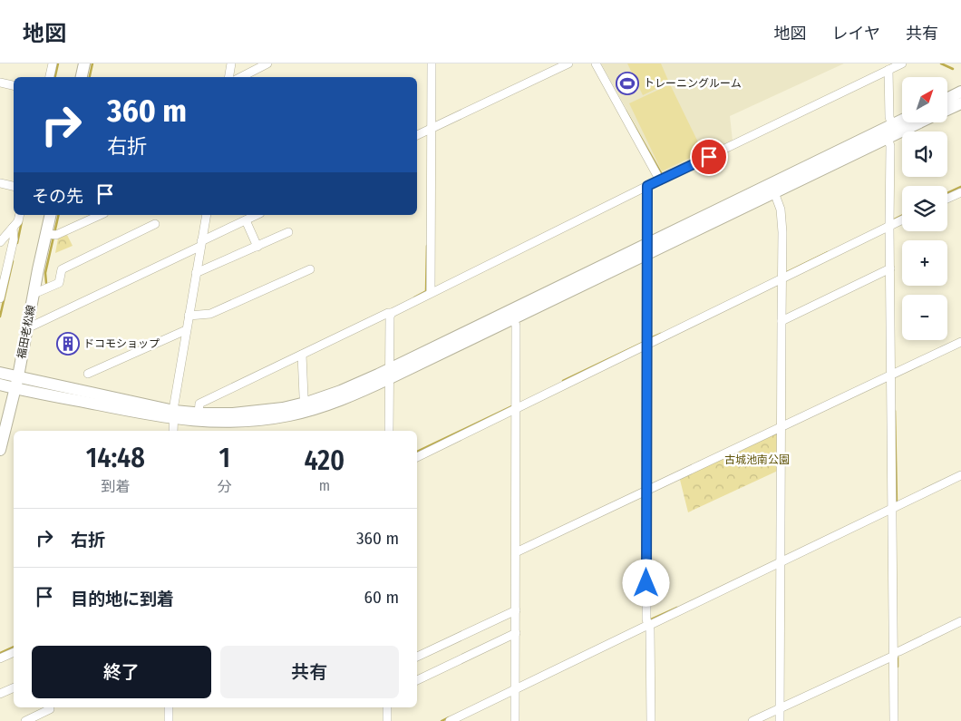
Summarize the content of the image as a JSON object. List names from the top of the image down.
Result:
{
  "streets": {
    "street": ["福田老松線"]
  },
  "parks": ["古城池南公園"],
  "places": {
    "sports": ["トレーニングルーム"],
    "building": ["ドコモショップ"]
  },
  "north": "top right",
  "page": {
    "header": "地図",
    "nav": ["地図", "レイヤ", "共有"],
    "map_buttons": ["+", "−"],
    "turn": ["360 m", "右折"],
    "then": "その先",
    "eta": [
      "14:48",
      "到着",
      "1",
      "分",
      "420",
      "m"
    ],
    "list": [
      {
        "name": "右折",
        "value": "360 m"
      },
      {
        "name": "目的地に到着",
        "value": "60 m"
      }
    ],
    "buttons": ["終了", "共有"]
  }
}
